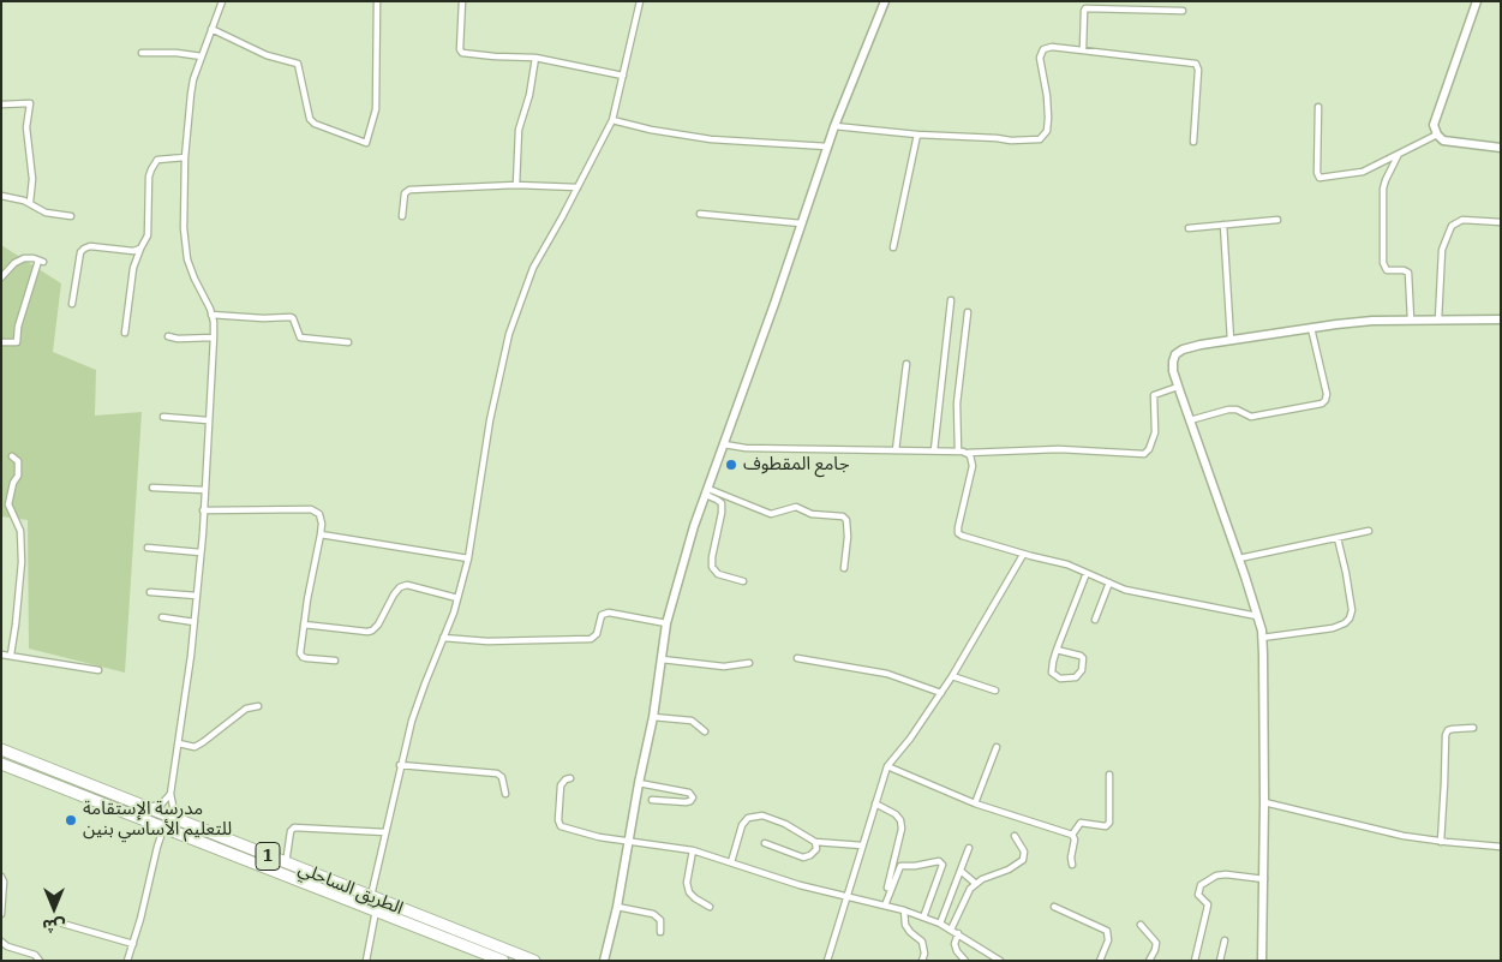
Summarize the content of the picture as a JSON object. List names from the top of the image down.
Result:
{
  "streets": {
    "highway": ["1", "الطريق الساحلي"]
  },
  "places": ["جامع المقطوف", "مدرسة اﻹستقامة للتعليم اﻷساسي بنين"],
  "north": "bottom"
}
